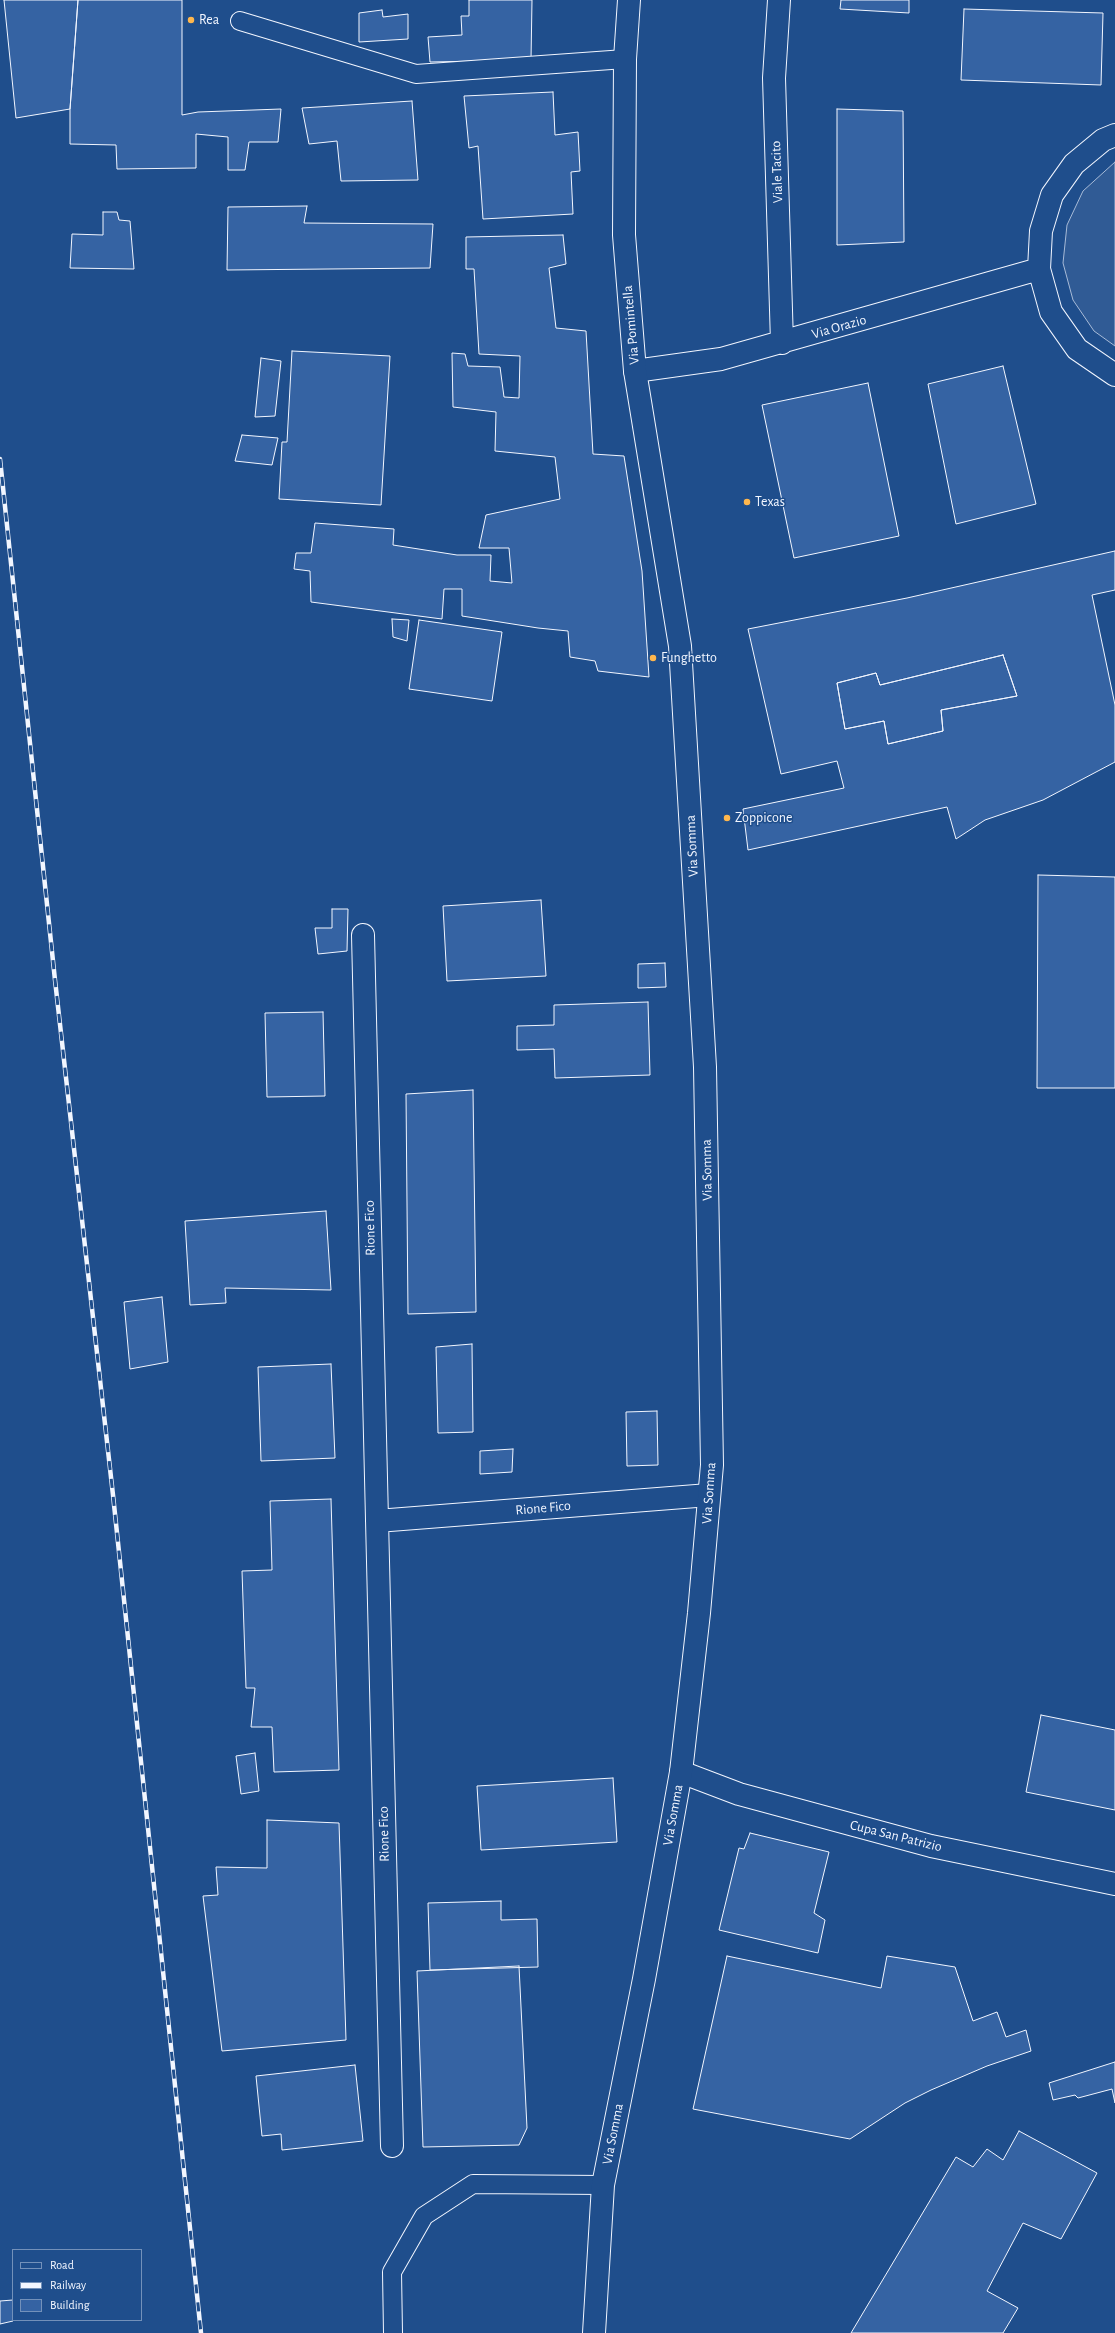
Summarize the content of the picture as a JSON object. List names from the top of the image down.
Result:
{
  "streets": {
    "street": [
      "Viale Tacito",
      "Via Pomintella",
      "Via Orazio",
      "Via Somma",
      "Rione Fico",
      "Cupa San Patrizio"
    ]
  },
  "crossings": [
    ["Viale Tacito", "Via Orazio"],
    ["Via Pomintella", "Via Orazio"],
    ["Via Pomintella", "Via Somma"],
    ["Via Somma", "Rione Fico"],
    ["Via Somma", "Cupa San Patrizio"]
  ],
  "places": [
    "Rea",
    "Texas",
    "Funghetto",
    "Zoppicone"
  ],
  "legend": ["Road", "Railway", "Building"]
}
